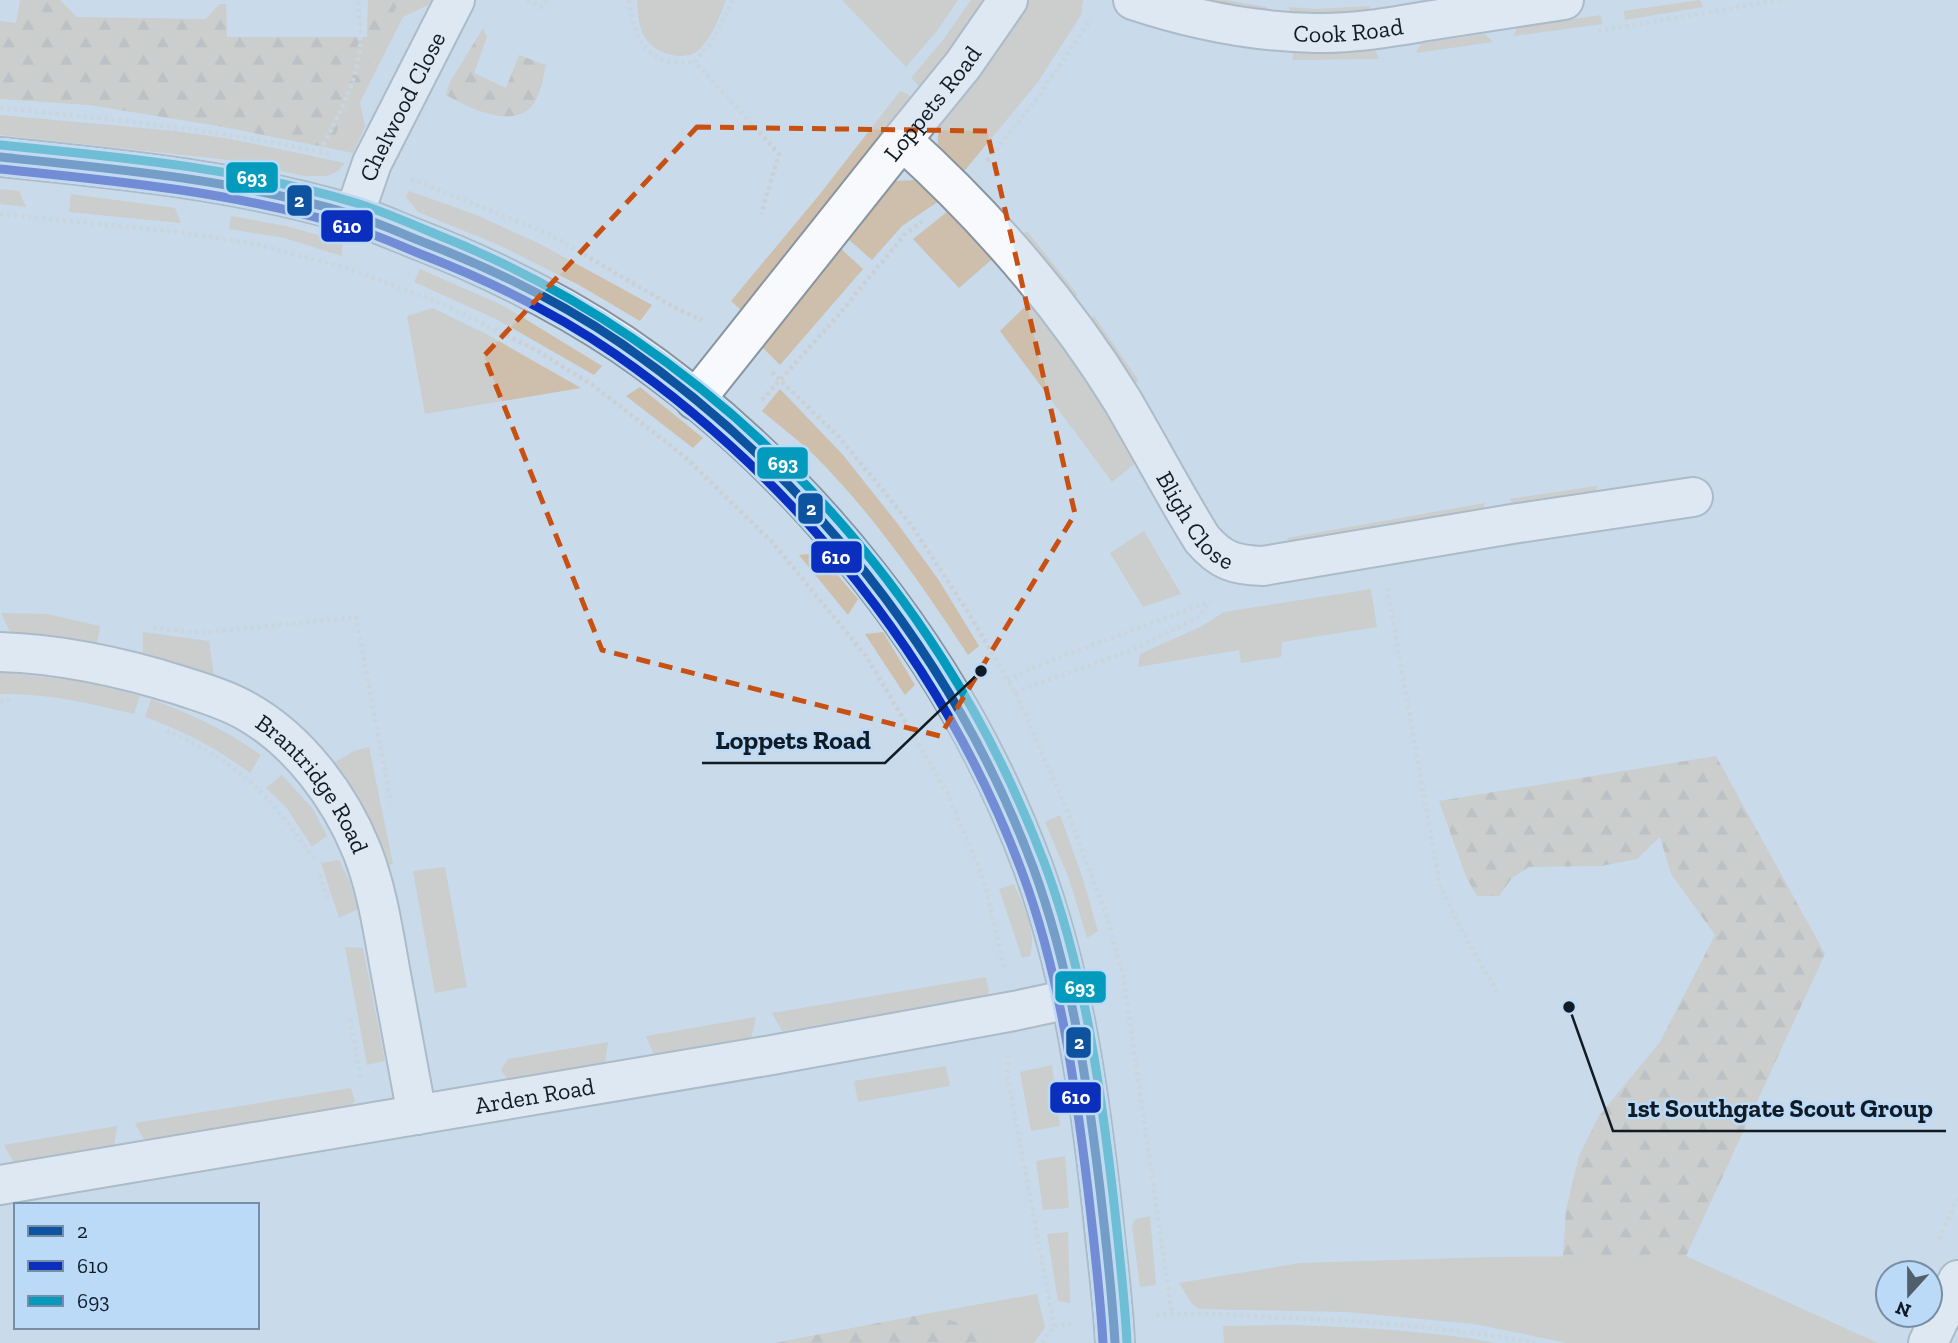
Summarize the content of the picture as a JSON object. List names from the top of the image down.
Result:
{
  "streets": {
    "street": [
      "Cook Road",
      "Loppets Road",
      "Chelwood Close",
      "Bligh Close",
      "Brantridge Road",
      "Arden Road"
    ]
  },
  "crossings": [
    ["Loppets Road", "Bligh Close"],
    ["Brantridge Road", "Arden Road"]
  ],
  "places": ["Loppets Road", "1st Southgate Scout Group"],
  "lines": ["transit line 693", "transit line 2", "transit line 610"],
  "legend": ["2", "610", "693"],
  "north": "bottom"
}
